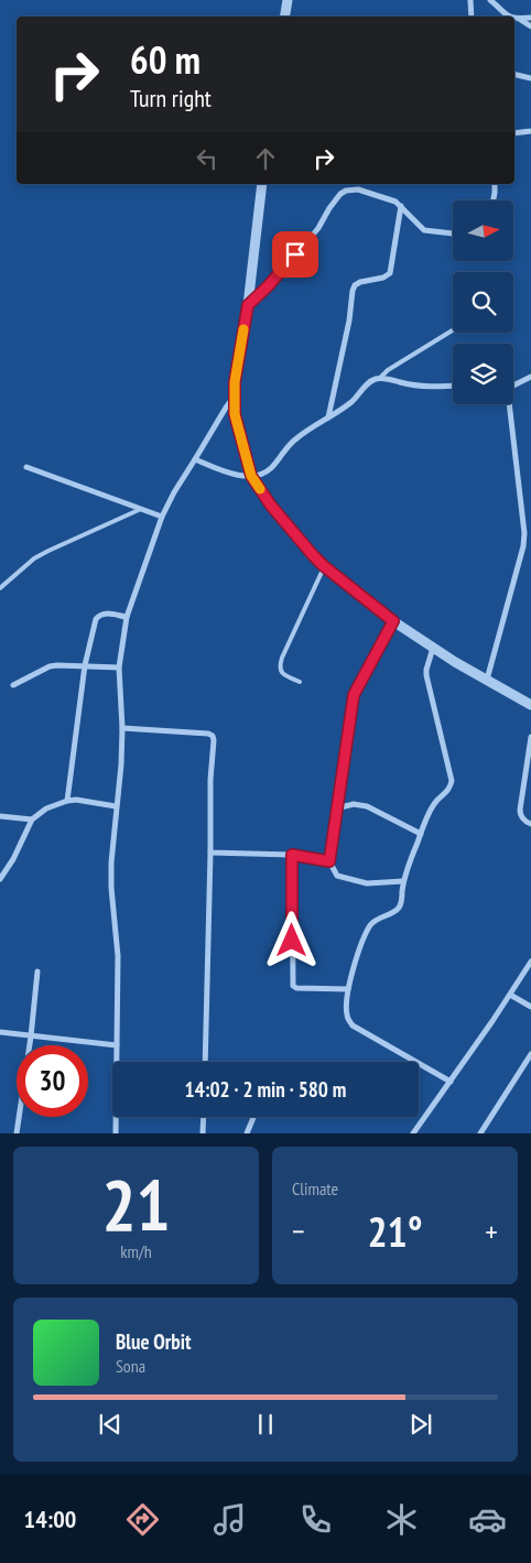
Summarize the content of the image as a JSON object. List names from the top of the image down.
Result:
{
  "north": "right",
  "page": {
    "turn": ["60 m", "Turn right"],
    "limit": "30",
    "trip": "14:02 · 2 min · 580 m",
    "tile": [
      ["21", "km/h"],
      "Climate"
    ],
    "heat": ["−", "21°", "+"],
    "song": ["Blue Orbit", "Sona"],
    "tabs": "14:00"
  }
}
